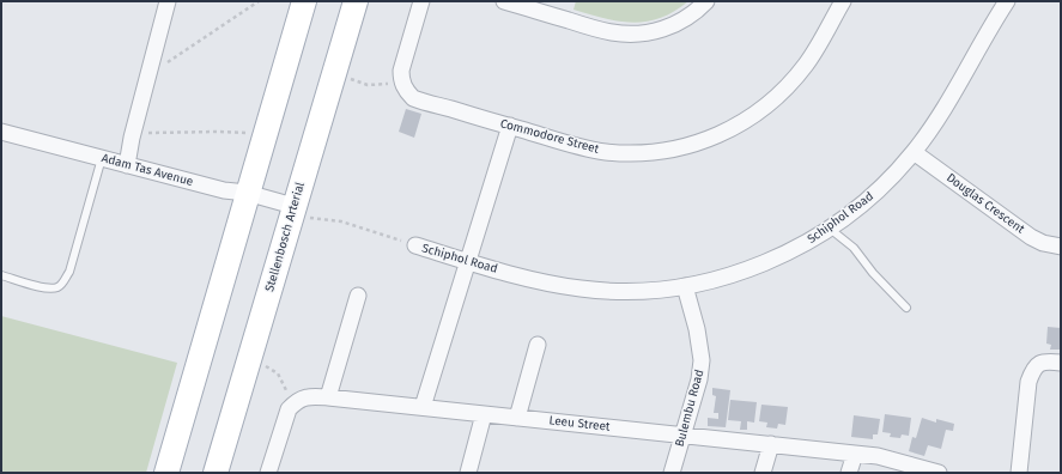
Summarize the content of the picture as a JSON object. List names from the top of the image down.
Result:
{
  "streets": {
    "main road": ["Stellenbosch Arterial"],
    "street": [
      "Commodore Street",
      "Adam Tas Avenue",
      "Douglas Crescent",
      "Schiphol Road",
      "Bulembu Road",
      "Leeu Street"
    ]
  },
  "crossings": [
    ["Adam Tas Avenue", "Stellenbosch Arterial"],
    ["Douglas Crescent", "Schiphol Road"],
    ["Schiphol Road", "Bulembu Road"],
    ["Bulembu Road", "Leeu Street"]
  ]
}
